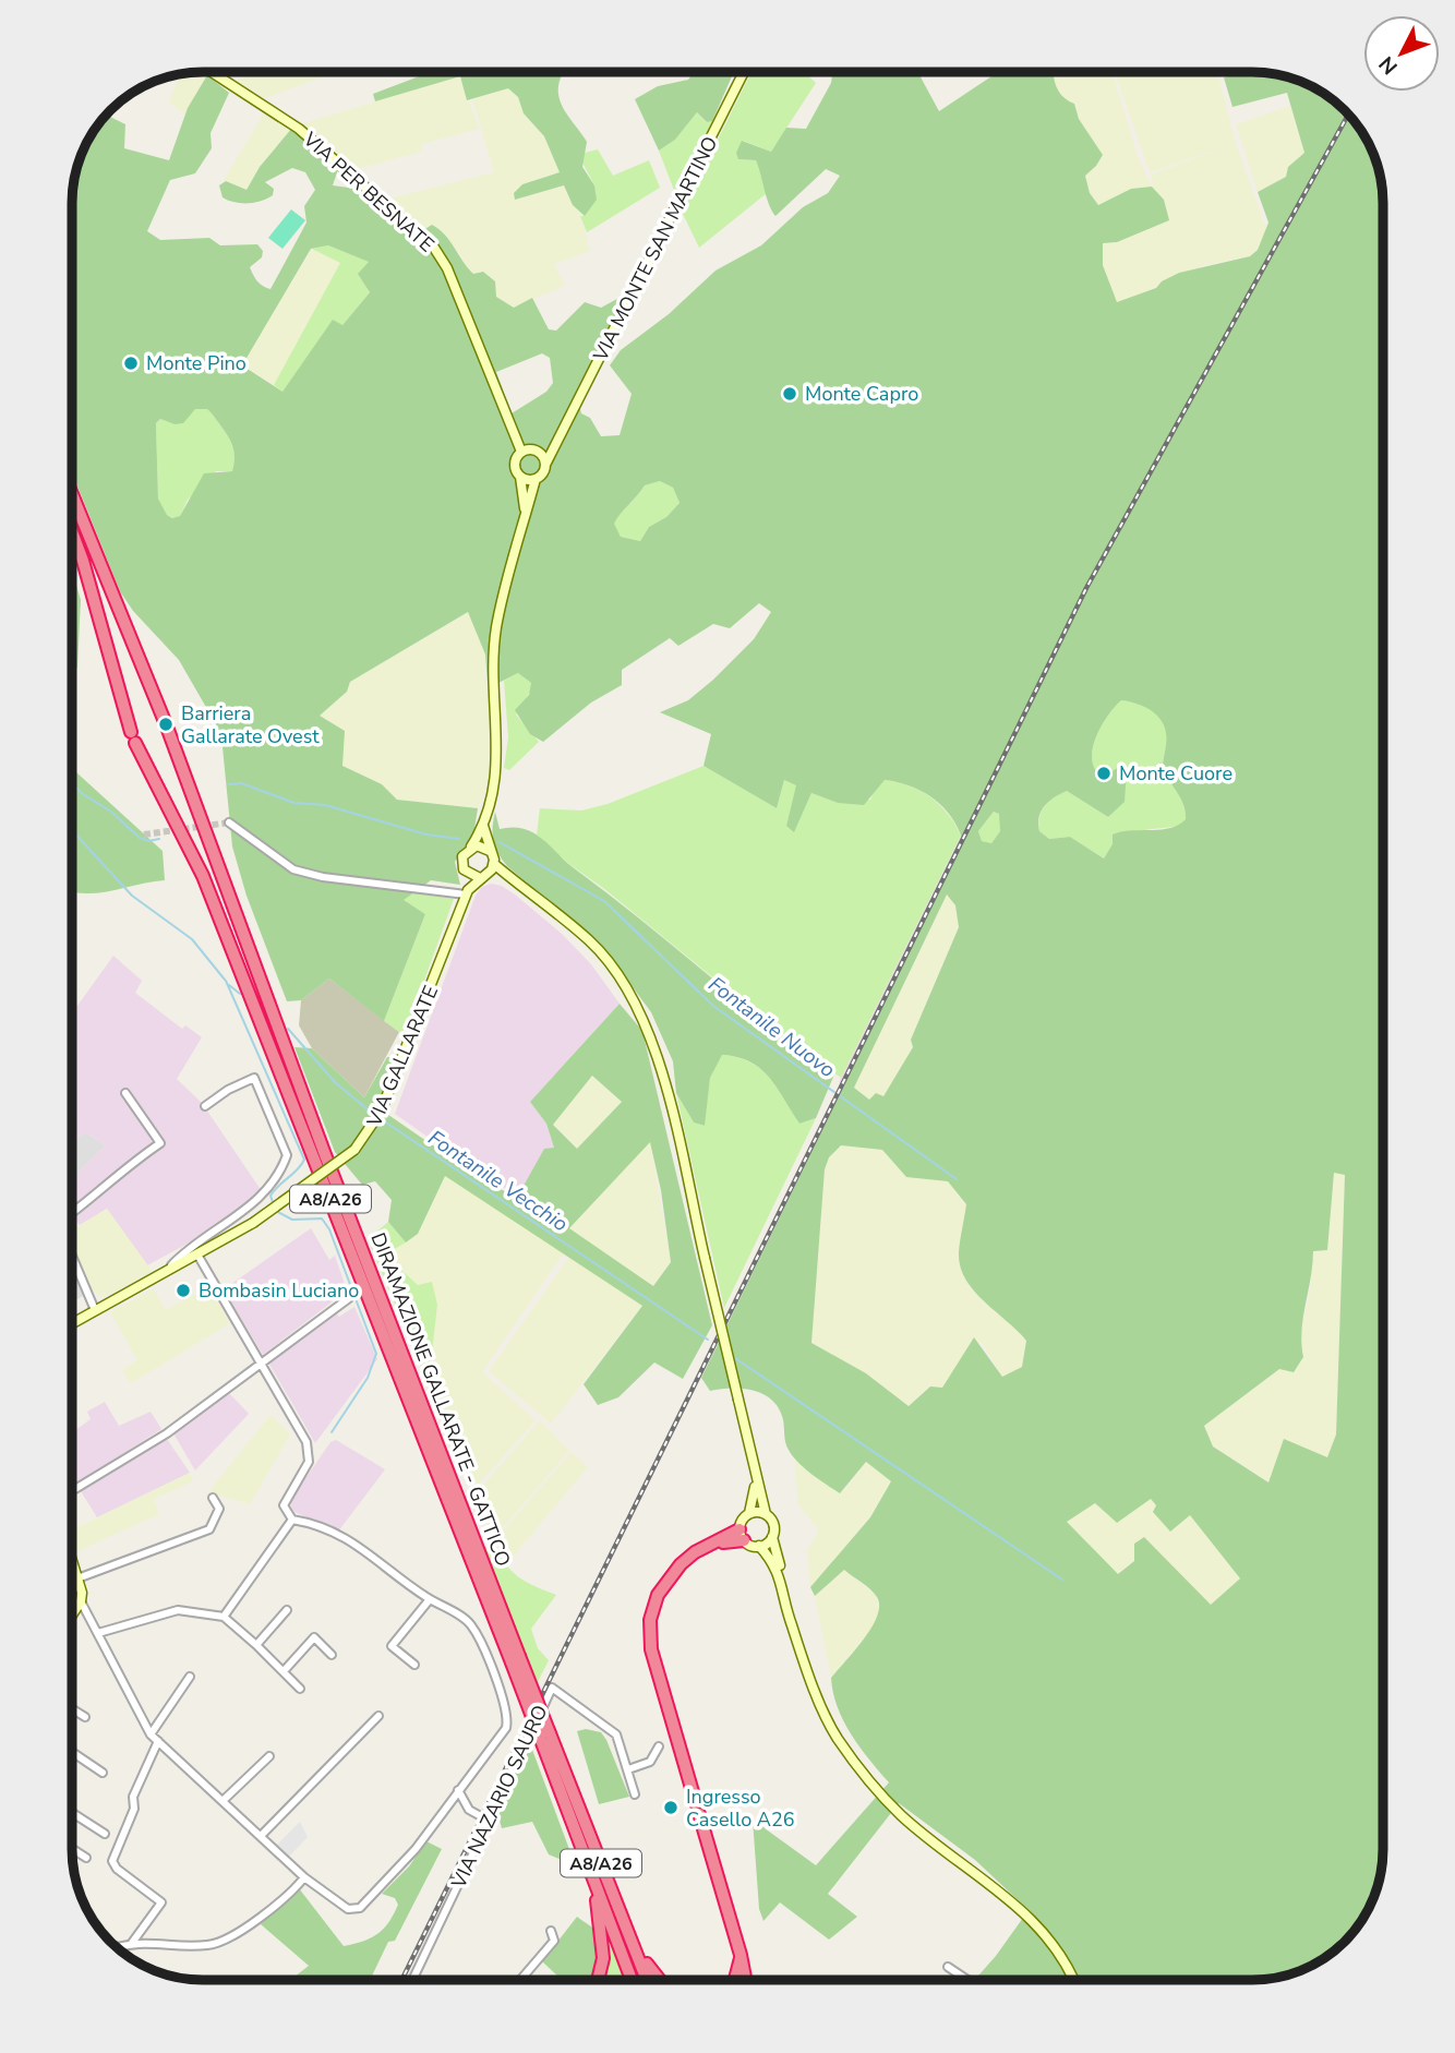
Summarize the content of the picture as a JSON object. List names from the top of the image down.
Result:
{
  "streets": {
    "highway": ["A8/A26", "DIRAMAZIONE GALLARATE - GATTICO"],
    "street": [
      "VIA PER BESNATE",
      "VIA MONTE SAN MARTINO",
      "VIA GALLARATE",
      "VIA NAZARIO SAURO"
    ]
  },
  "crossings": [
    ["VIA PER BESNATE", "VIA MONTE SAN MARTINO"],
    ["VIA MONTE SAN MARTINO", "VIA GALLARATE"]
  ],
  "water": ["Fontanile Nuovo", "Fontanile Vecchio"],
  "places": [
    "Monte Pino",
    "Monte Capro",
    "Barriera Gallarate Ovest",
    "Monte Cuore",
    "Bombasin Luciano",
    "Ingresso Casello A26"
  ],
  "north": "bottom left"
}
